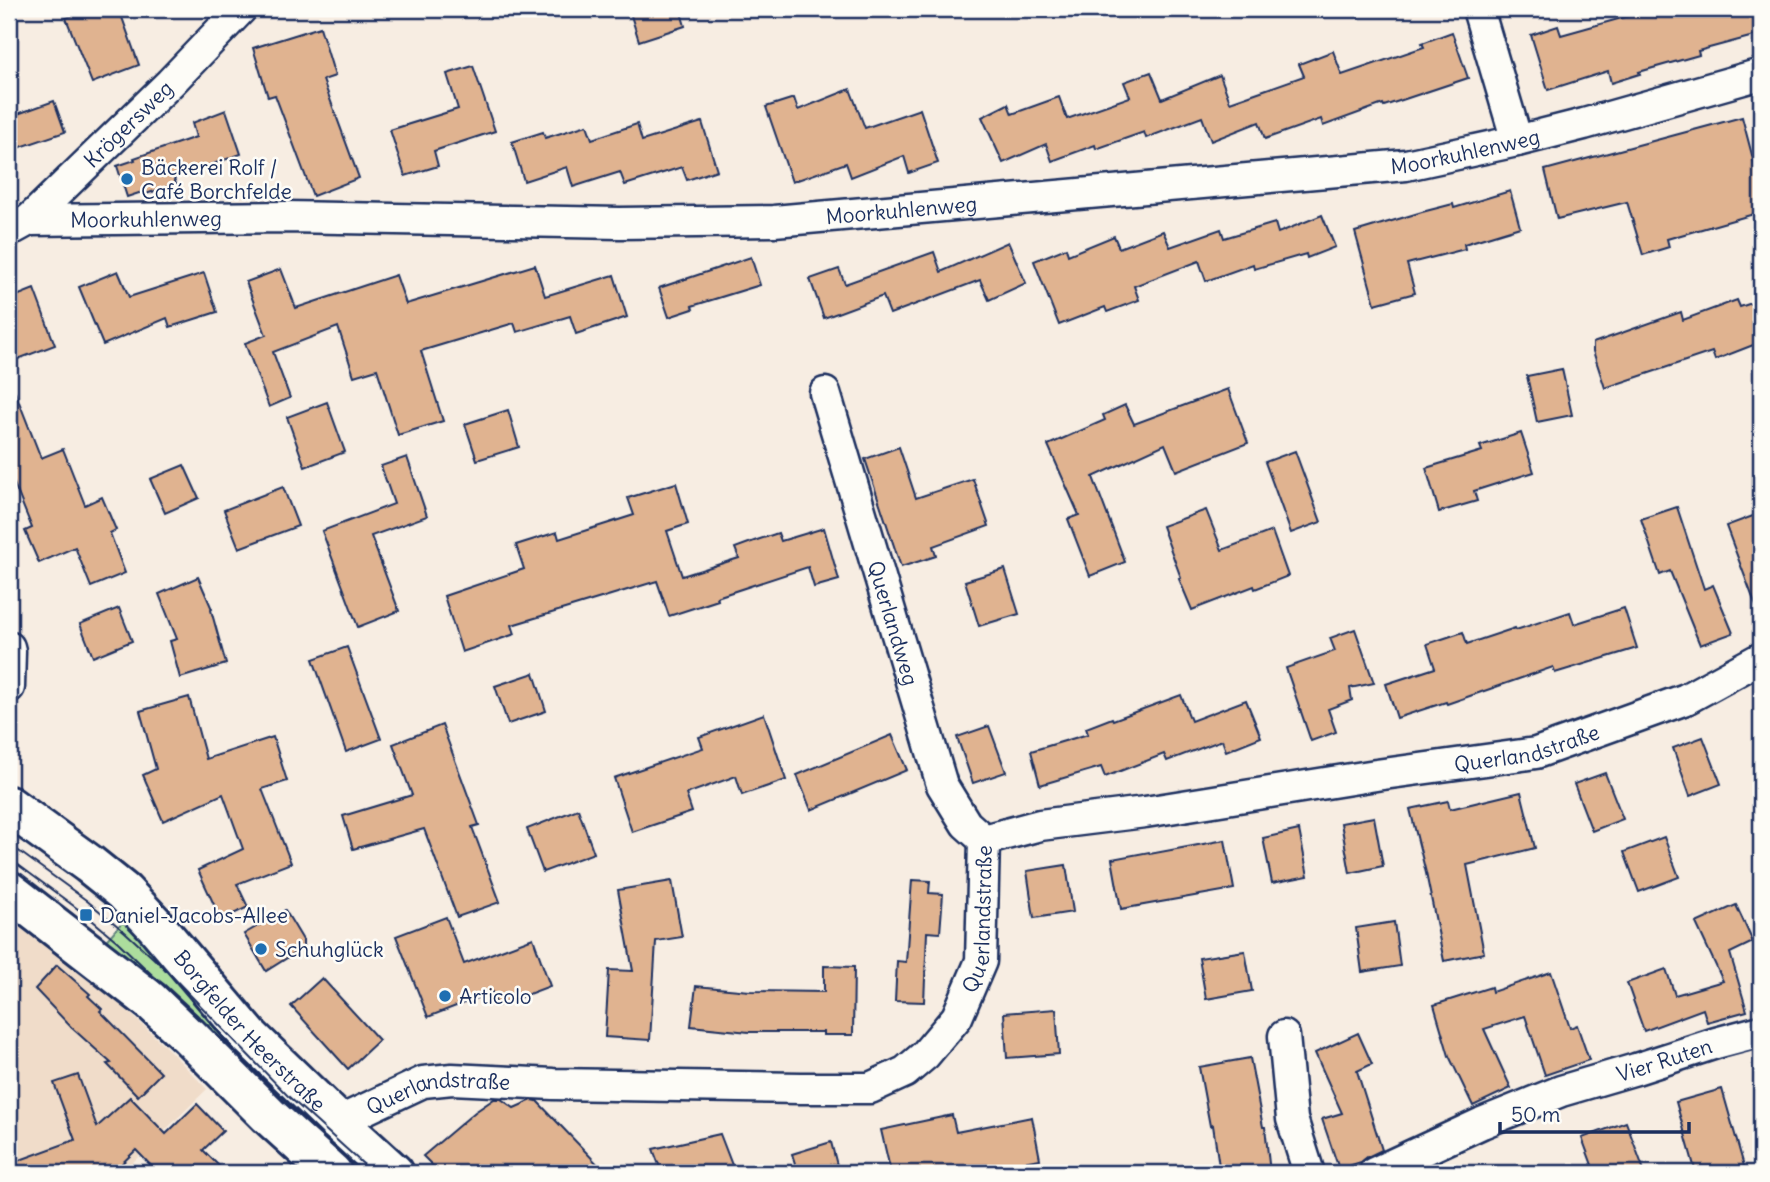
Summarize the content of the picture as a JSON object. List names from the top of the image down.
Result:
{
  "streets": {
    "main road": ["Borgfelder Heerstraße"],
    "street": [
      "Krögersweg",
      "Moorkuhlenweg",
      "Querlandweg",
      "Querlandstraße",
      "Vier Ruten"
    ]
  },
  "crossings": [
    ["Krögersweg", "Moorkuhlenweg"],
    ["Querlandweg", "Querlandstraße"],
    ["Querlandstraße", "Borgfelder Heerstraße"]
  ],
  "places": {
    "other": ["Bäckerei Rolf / Café Borchfelde", "Schuhglück", "Articolo"],
    "transit": ["Daniel-Jacobs-Allee"]
  },
  "scale_bar": "50 m"
}
